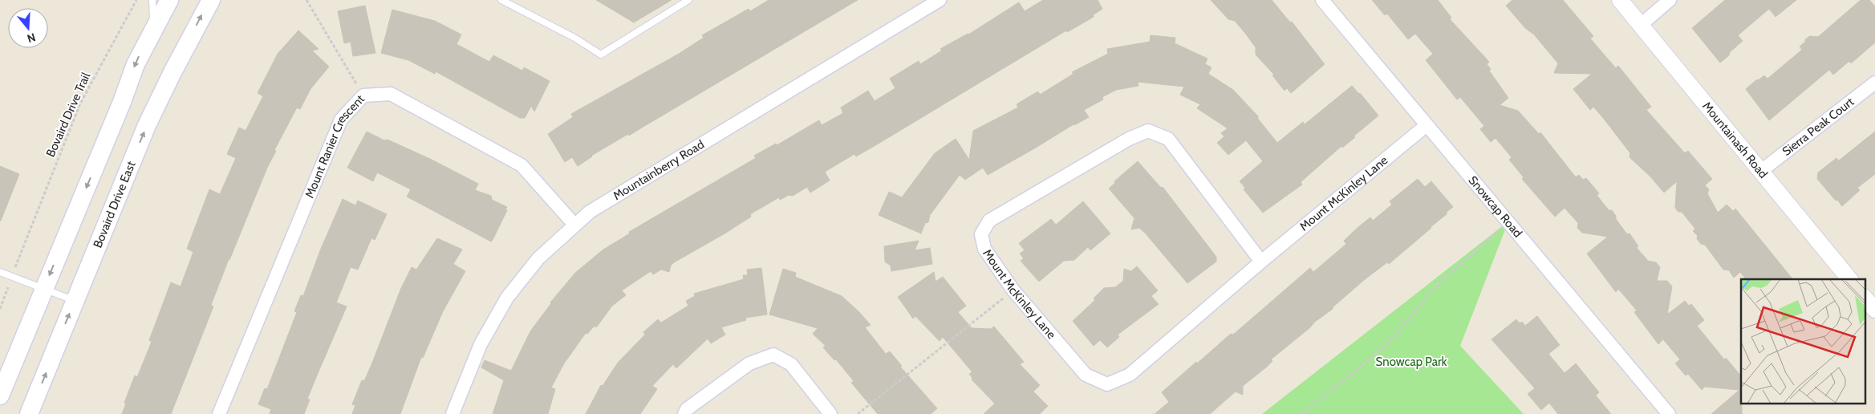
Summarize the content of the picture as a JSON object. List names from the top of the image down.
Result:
{
  "streets": {
    "main road": ["Bovaird Drive East"],
    "street": [
      "Sierra Peak Court",
      "Mountainash Road",
      "Mount Ranier Crescent",
      "Mountainberry Road",
      "Mount McKinley Lane",
      "Snowcap Road"
    ],
    "path": ["Bovaird Drive Trail"]
  },
  "crossings": [
    ["Sierra Peak Court", "Mountainash Road"],
    ["Mount Ranier Crescent", "Mountainberry Road"],
    ["Mount McKinley Lane", "Snowcap Road"]
  ],
  "parks": ["Snowcap Park"],
  "north": "bottom"
}
